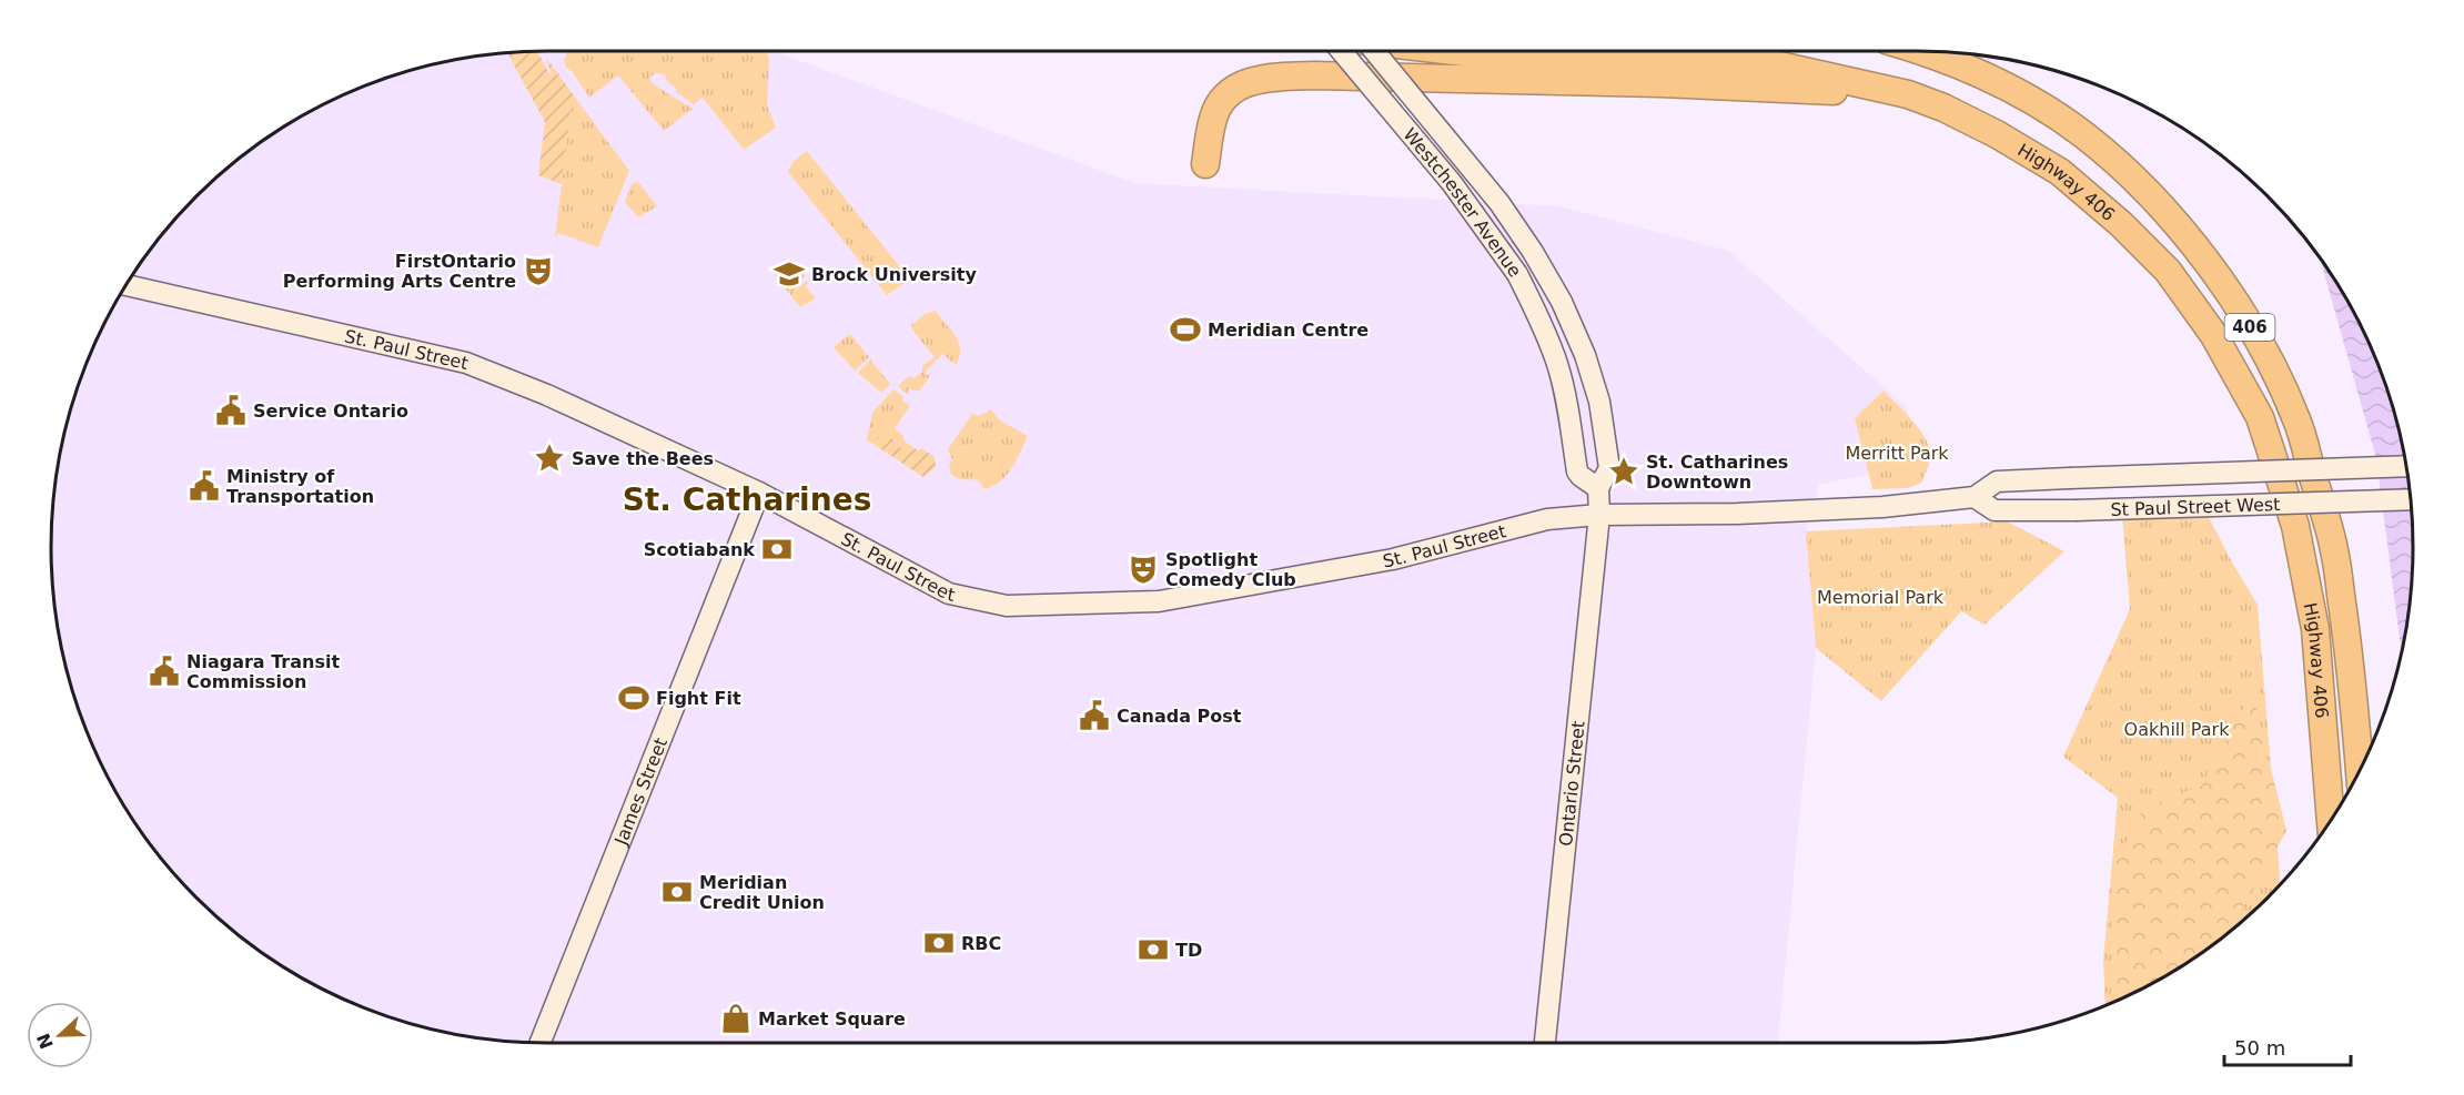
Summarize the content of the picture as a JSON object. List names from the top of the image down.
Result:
{
  "streets": {
    "highway": ["Highway 406", "406"],
    "main road": [
      "Westchester Avenue",
      "St. Paul Street",
      "St Paul Street West",
      "Ontario Street",
      "James Street"
    ]
  },
  "crossings": [
    ["Westchester Avenue", "St. Paul Street"],
    ["Westchester Avenue", "St Paul Street West"],
    ["Westchester Avenue", "Ontario Street"],
    ["St. Paul Street", "St Paul Street West"],
    ["St. Paul Street", "Ontario Street"],
    ["St. Paul Street", "James Street"],
    ["St Paul Street West", "Ontario Street"]
  ],
  "districts": ["St. Catharines"],
  "parks": ["Merritt Park", "Memorial Park", "Oakhill Park"],
  "places": {
    "theatre": ["FirstOntario Performing Arts Centre", "Spotlight Comedy Club"],
    "school or university": ["Brock University"],
    "sports": ["Meridian Centre", "Fight Fit"],
    "public building": [
      "Service Ontario",
      "Ministry of Transportation",
      "Niagara Transit Commission",
      "Canada Post"
    ],
    "place": ["Save the Bees", "St. Catharines Downtown"],
    "bank": [
      "Scotiabank",
      "Meridian Credit Union",
      "RBC",
      "TD"
    ],
    "shop": ["Market Square"]
  },
  "scale_bar": "50 m",
  "north": "left"
}
